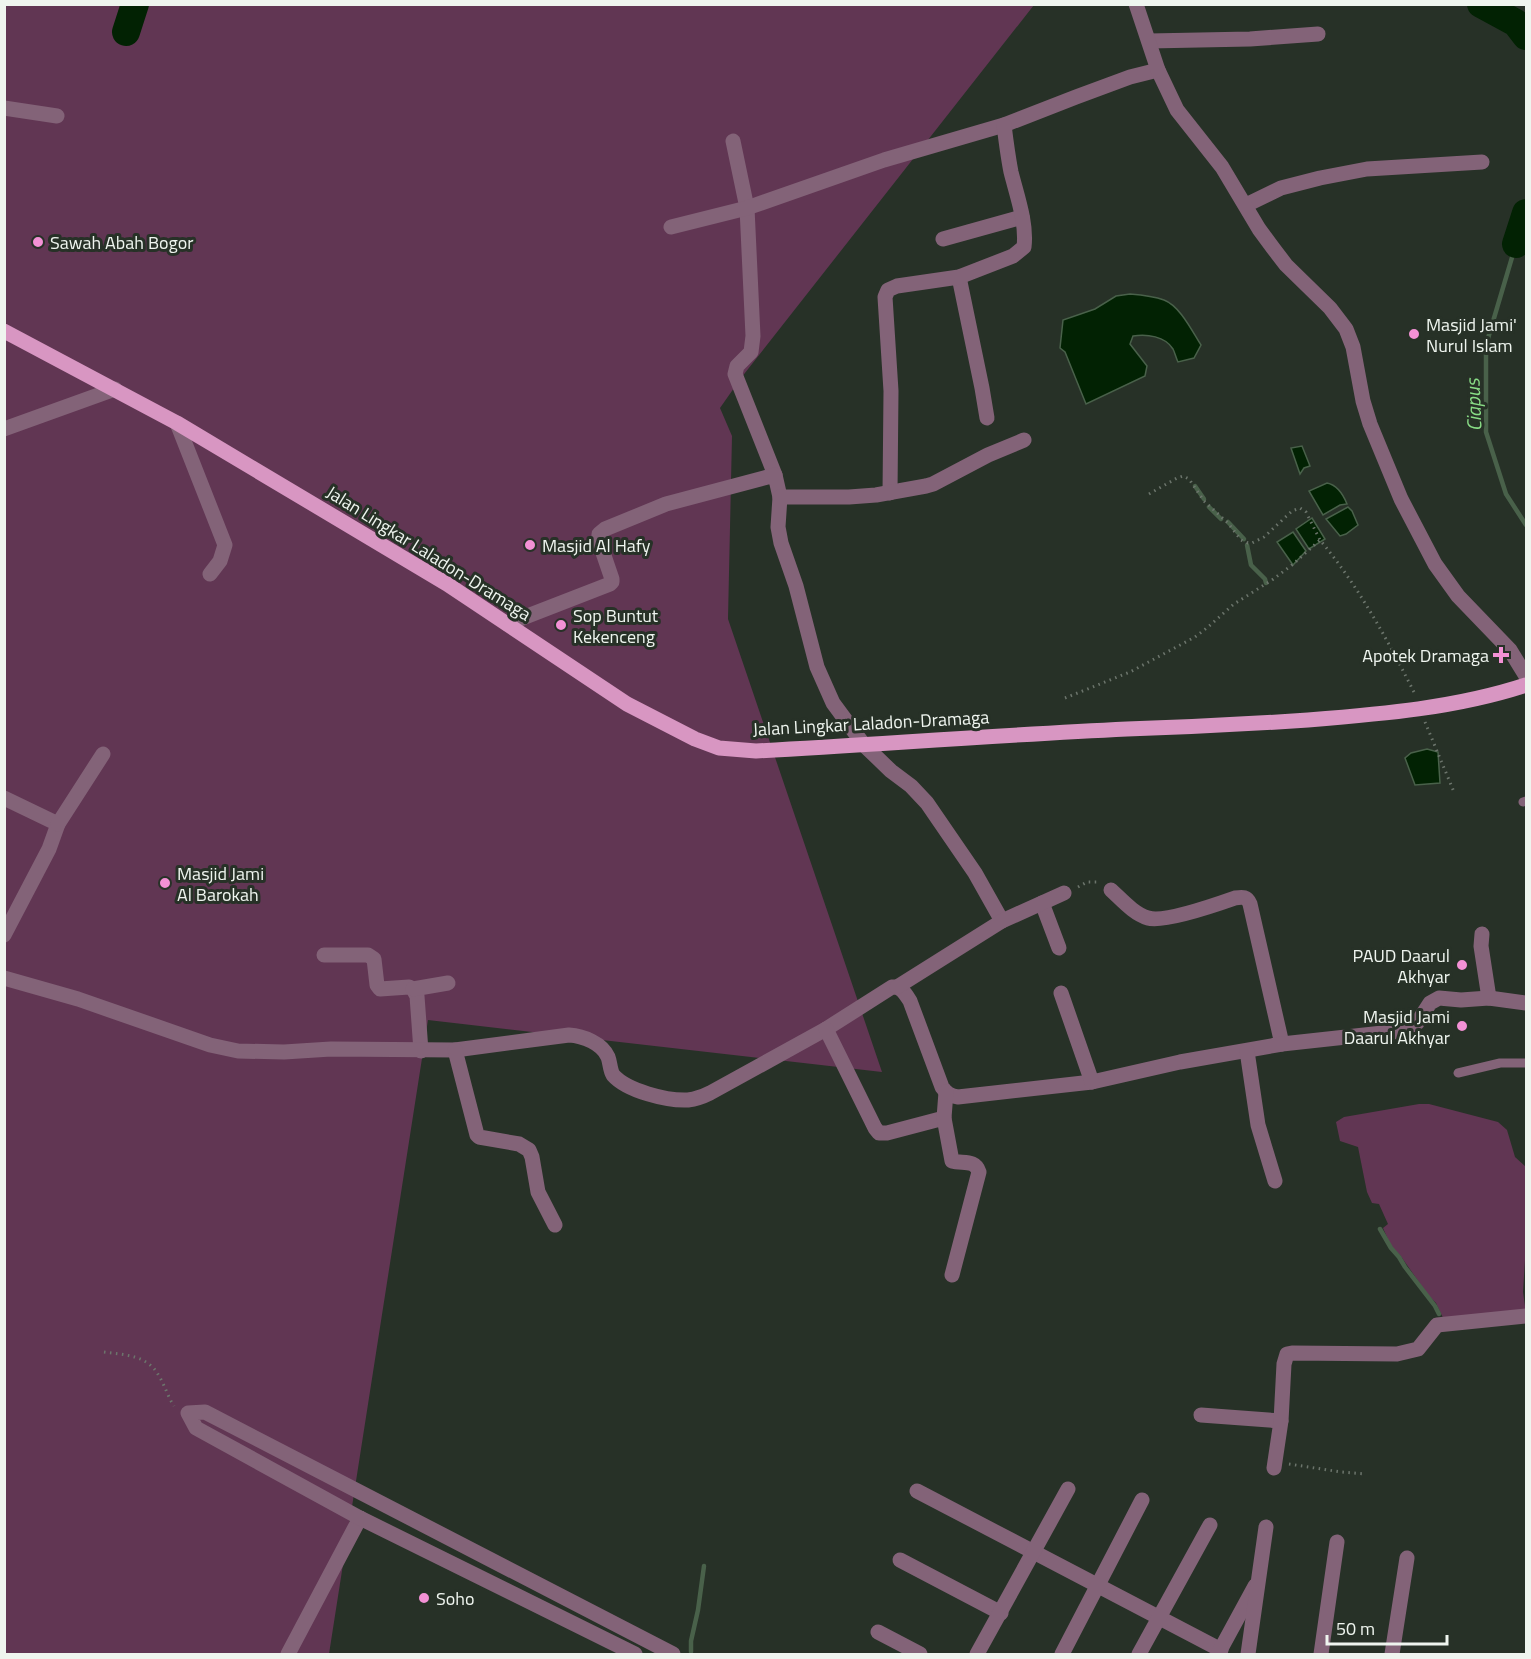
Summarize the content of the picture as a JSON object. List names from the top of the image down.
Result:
{
  "streets": {
    "main road": ["Jalan Lingkar Laladon-Dramaga"]
  },
  "water": ["Ciapus"],
  "places": {
    "other": [
      "Sawah Abah Bogor",
      "Masjid Jami' Nurul Islam",
      "Masjid Al Hafy",
      "Sop Buntut Kekenceng",
      "Masjid Jami Al Barokah",
      "PAUD Daarul Akhyar",
      "Masjid Jami Daarul Akhyar",
      "Soho"
    ],
    "health": ["Apotek Dramaga"]
  },
  "scale_bar": "50 m"
}
